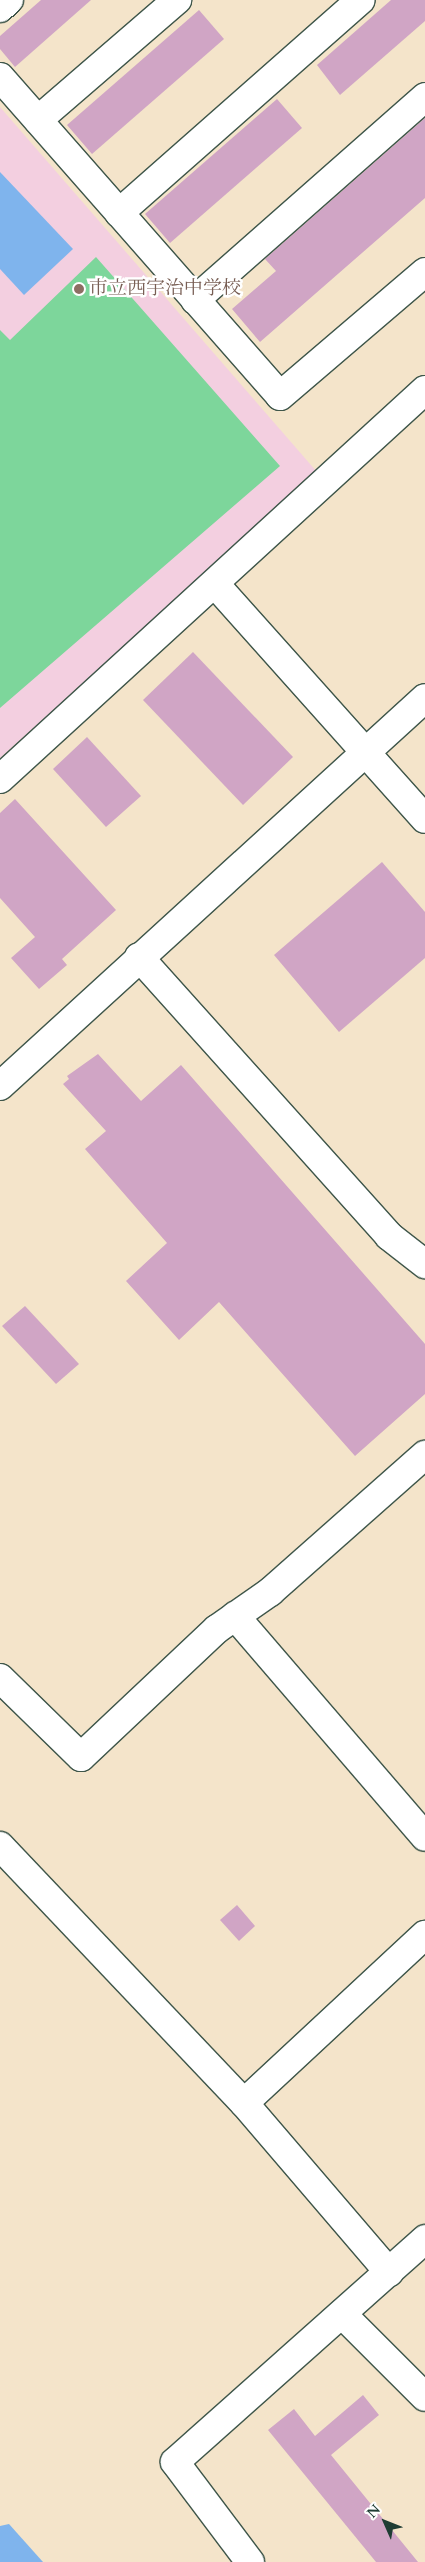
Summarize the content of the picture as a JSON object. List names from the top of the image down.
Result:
{
  "places": ["市立西宇治中学校"],
  "north": "top left"
}
